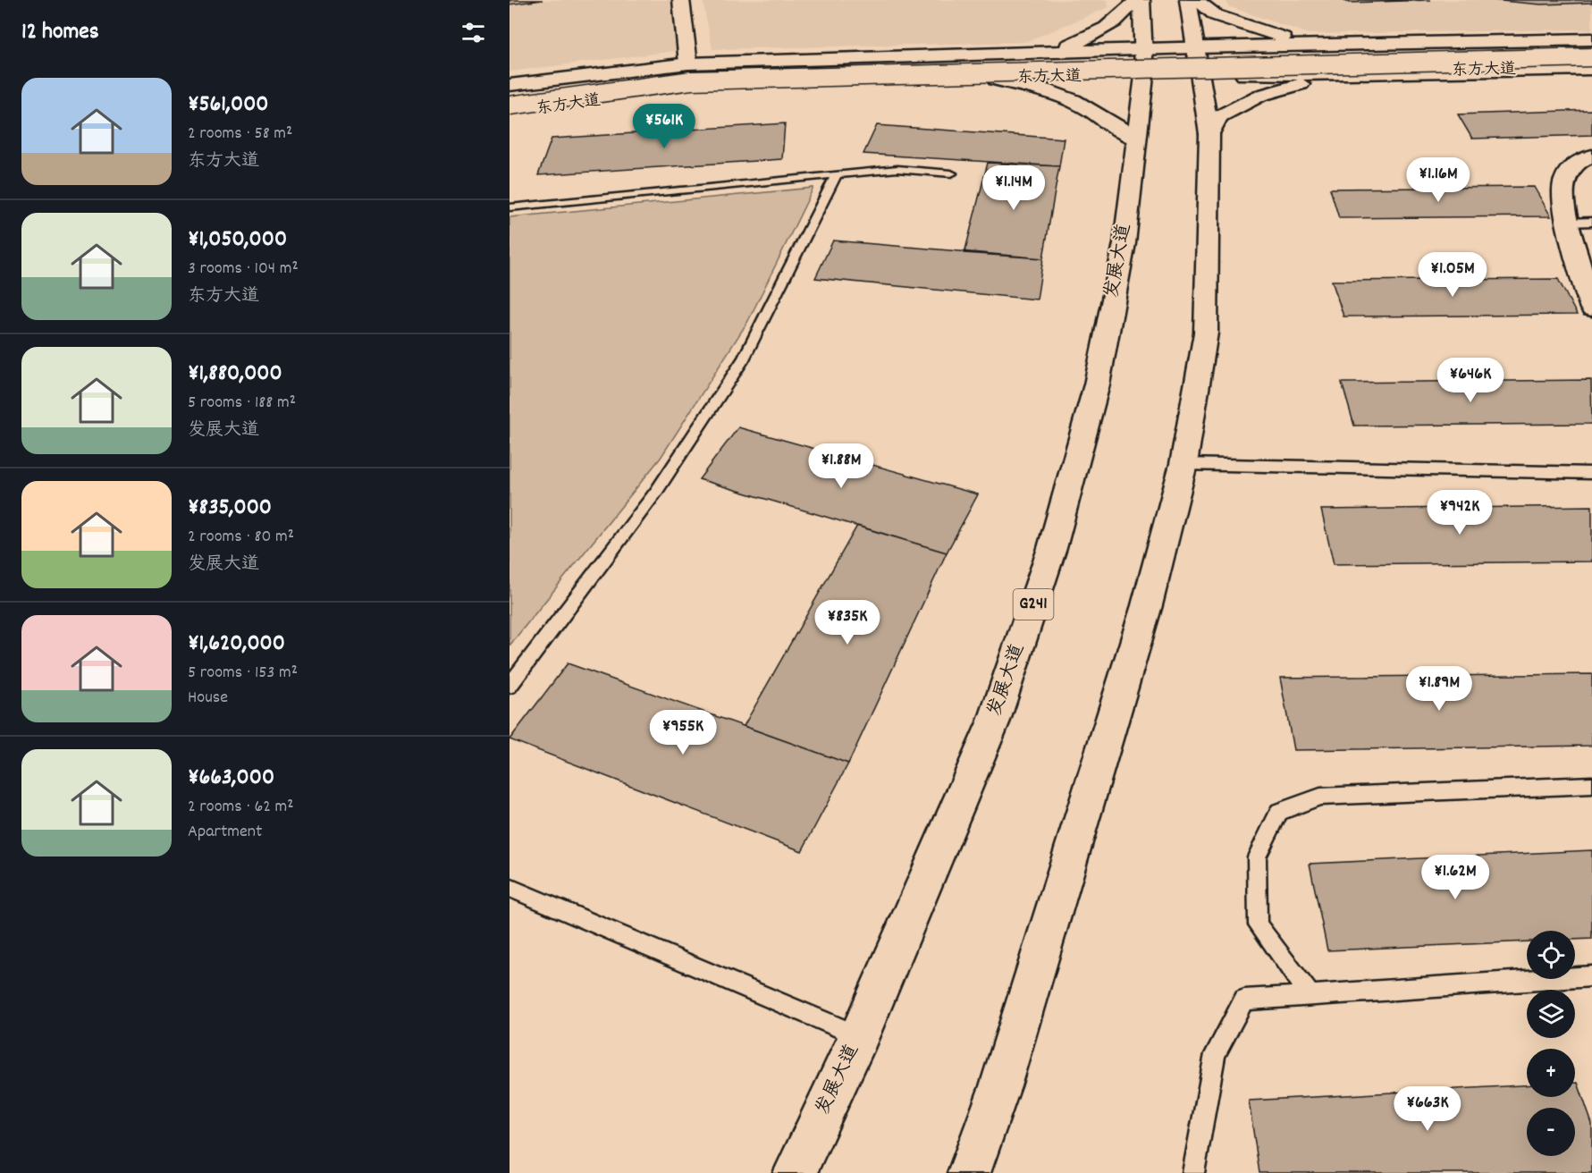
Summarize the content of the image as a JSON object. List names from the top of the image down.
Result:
{
  "streets": {
    "main road": ["东方大道", "发展大道", "G241"]
  },
  "crossings": [
    ["东方大道", "发展大道"]
  ],
  "page": {
    "heading": "12 homes",
    "list": [
      {
        "name": "¥561,000",
        "note": "2 rooms · 58 m² · 东方大道"
      },
      {
        "name": "¥1,050,000",
        "note": "3 rooms · 104 m² · 东方大道"
      },
      {
        "name": "¥1,880,000",
        "note": "5 rooms · 188 m² · 发展大道"
      },
      {
        "name": "¥835,000",
        "note": "2 rooms · 80 m² · 发展大道"
      },
      {
        "name": "¥1,620,000",
        "note": "5 rooms · 153 m² · House"
      },
      {
        "name": "¥663,000",
        "note": "2 rooms · 62 m² · Apartment"
      }
    ],
    "price": [
      "¥561K",
      "¥1.16M",
      "¥1.14M",
      "¥1.05M",
      "¥646K",
      "¥1.88M",
      "¥942K",
      "¥835K",
      "¥1.89M",
      "¥955K",
      "¥1.62M",
      "¥663K"
    ],
    "map_buttons": ["+", "−"]
  }
}
